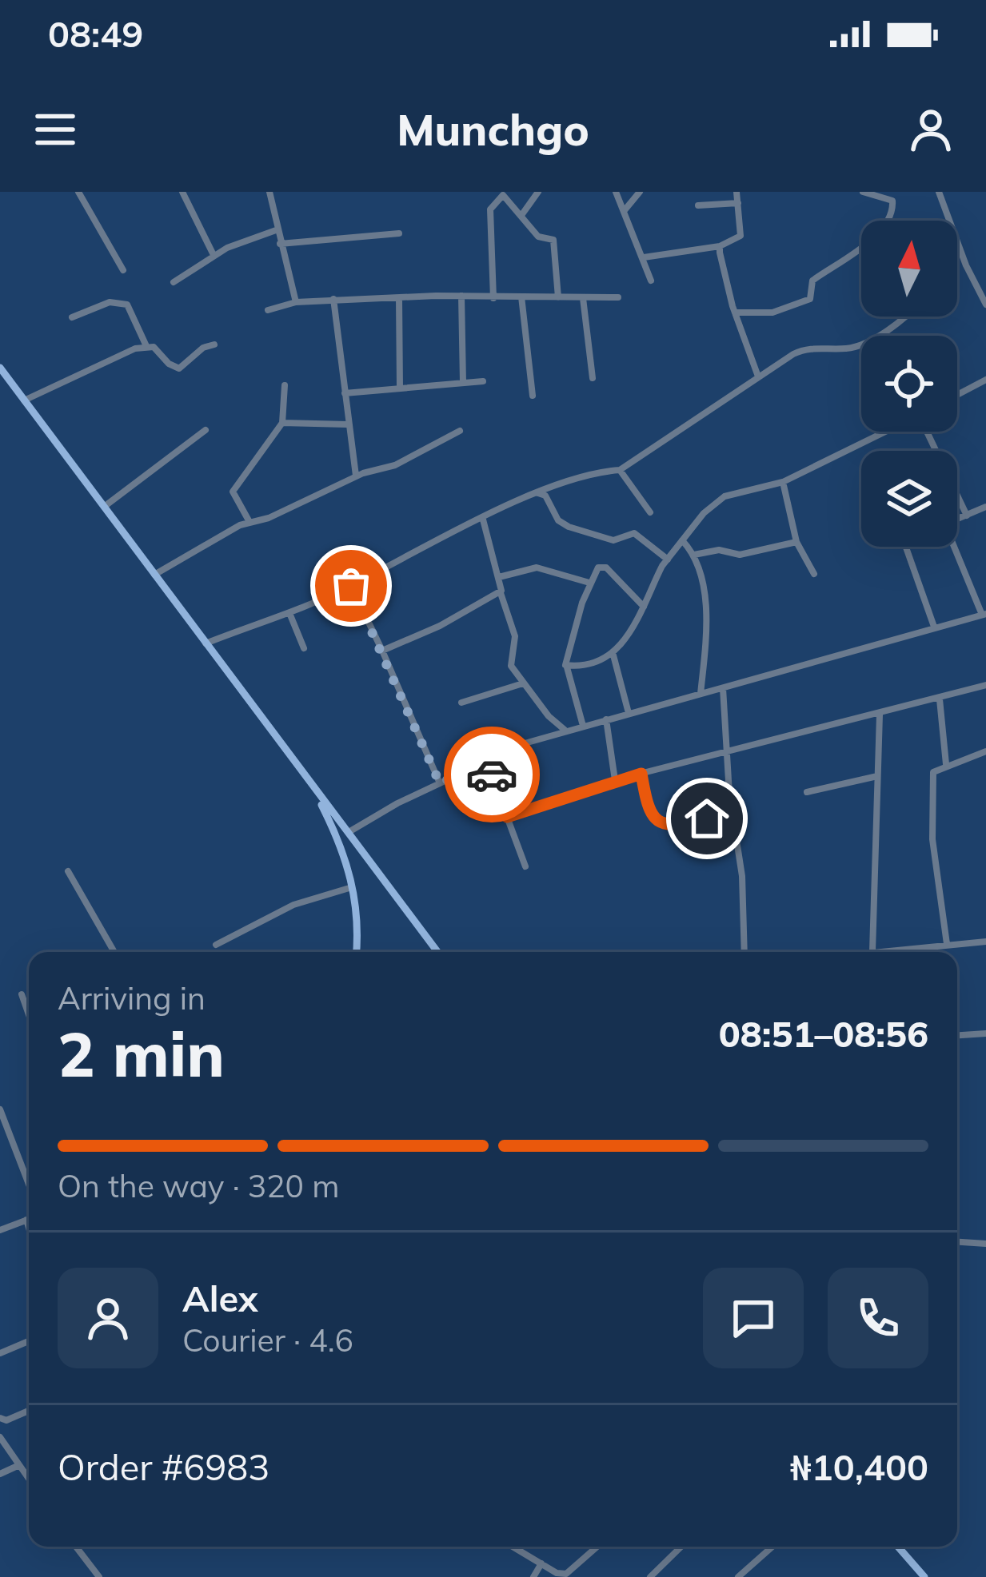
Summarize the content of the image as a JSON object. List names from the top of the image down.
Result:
{
  "north": "top",
  "page": {
    "status": "08:49",
    "header": "Munchgo",
    "heading": ["2 min", "Arriving in", "08:51–08:56"],
    "panel": [
      "Alex",
      "Courier · 4.6",
      "Order #6983",
      "₦10,400"
    ],
    "bar": "On the way · 320 m"
  }
}
